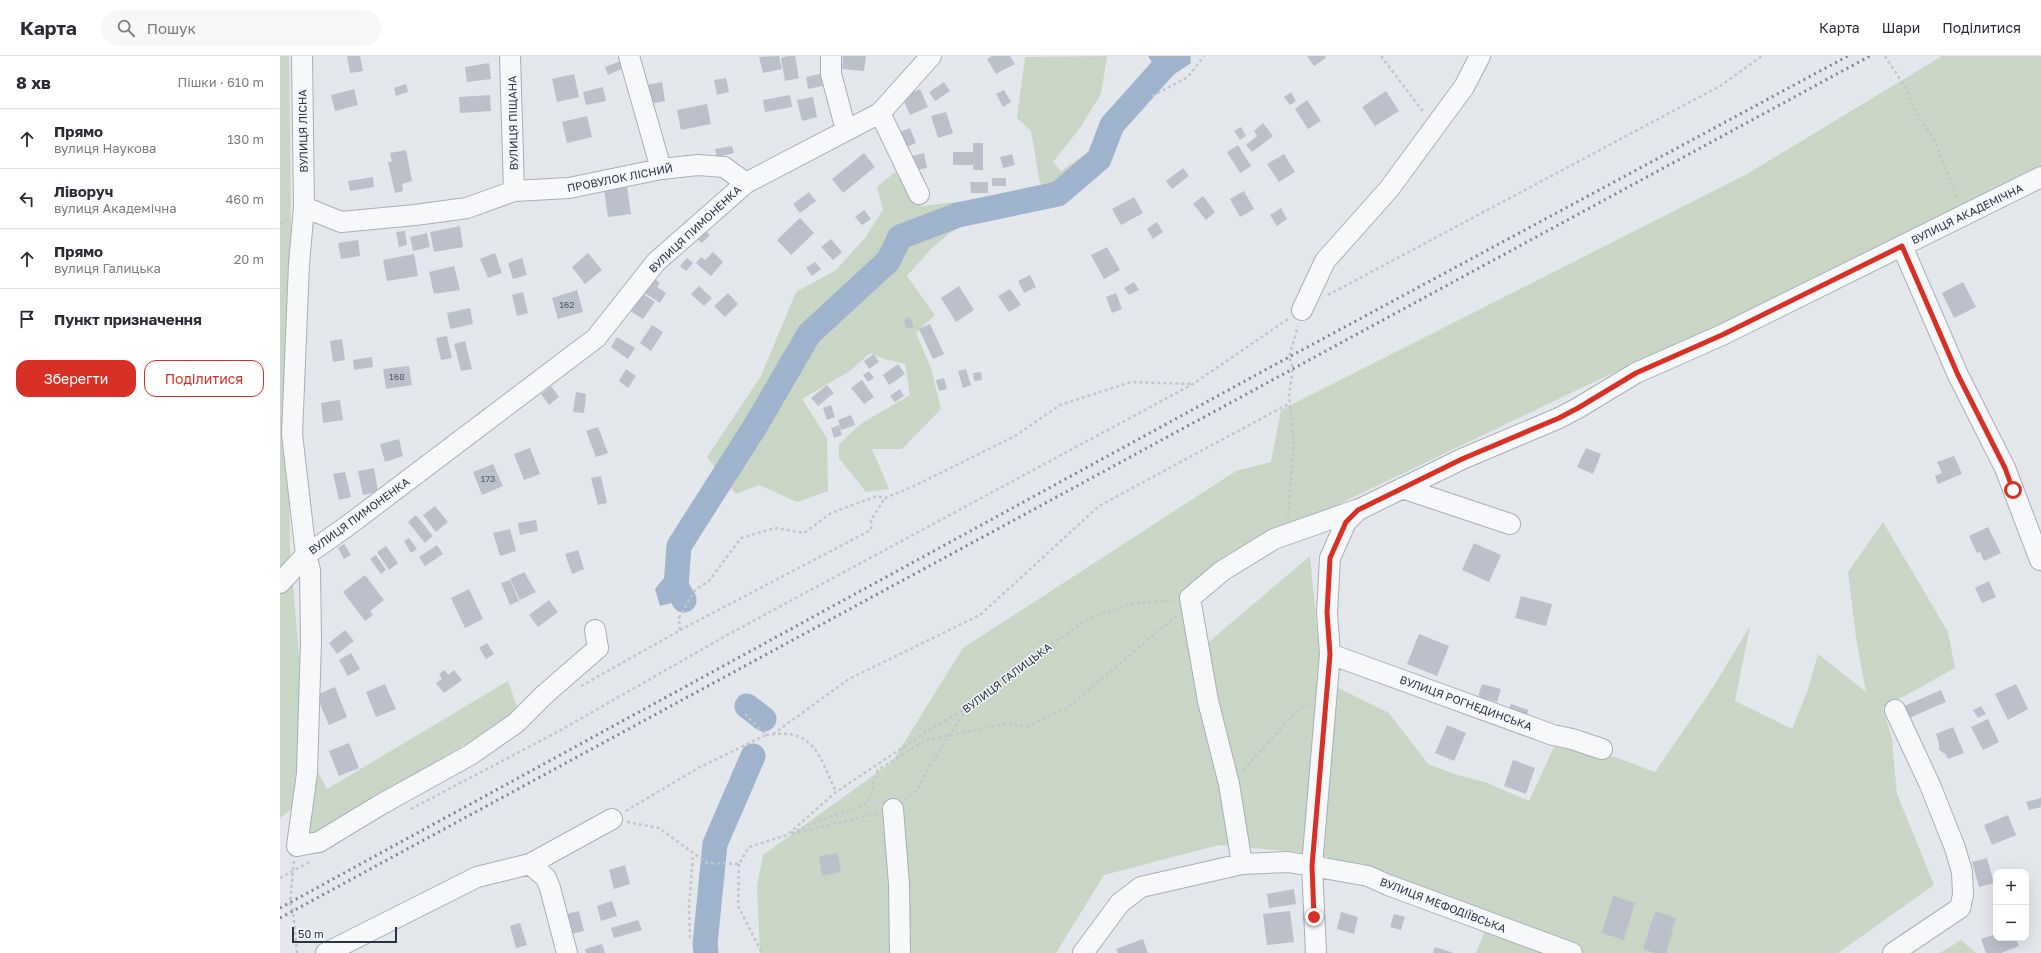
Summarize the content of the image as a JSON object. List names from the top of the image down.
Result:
{
  "streets": {
    "street": [
      "ВУЛИЦЯ ПІЩАНА",
      "ВУЛИЦЯ ЛІСНА",
      "ПРОВУЛОК ЛІСНИЙ",
      "ВУЛИЦЯ АКАДЕМІЧНА",
      "ВУЛИЦЯ ПИМОНЕНКА",
      "ВУЛИЦЯ РОГНЕДИНСЬКА",
      "ВУЛИЦЯ МЕФОДІЇВСЬКА"
    ],
    "path": ["ВУЛИЦЯ ГАЛИЦЬКА"]
  },
  "crossings": [
    ["ВУЛИЦЯ ПІЩАНА", "ПРОВУЛОК ЛІСНИЙ"],
    ["ВУЛИЦЯ ЛІСНА", "ПРОВУЛОК ЛІСНИЙ"],
    ["ВУЛИЦЯ ЛІСНА", "ВУЛИЦЯ ПИМОНЕНКА"],
    ["ПРОВУЛОК ЛІСНИЙ", "ВУЛИЦЯ ПИМОНЕНКА"],
    ["ВУЛИЦЯ АКАДЕМІЧНА", "ВУЛИЦЯ РОГНЕДИНСЬКА"],
    ["ВУЛИЦЯ АКАДЕМІЧНА", "ВУЛИЦЯ МЕФОДІЇВСЬКА"]
  ],
  "house_numbers": ["162", "168", "173"],
  "scale_bar": "50 m",
  "page": {
    "header": "Карта",
    "search": "Пошук",
    "nav": ["Карта", "Шари", "Поділитися"],
    "heading": ["8 хв", "Пішки · 610 m"],
    "list": [
      ["Прямо", "вулиця Наукова", "130 m"],
      ["Ліворуч", "вулиця Академічна", "460 m"],
      ["Прямо", "вулиця Галицька", "20 m"],
      "Пункт призначення"
    ],
    "buttons": ["Зберегти", "Поділитися"],
    "map_buttons": ["+", "−"],
    "scale": "50 m"
  }
}
